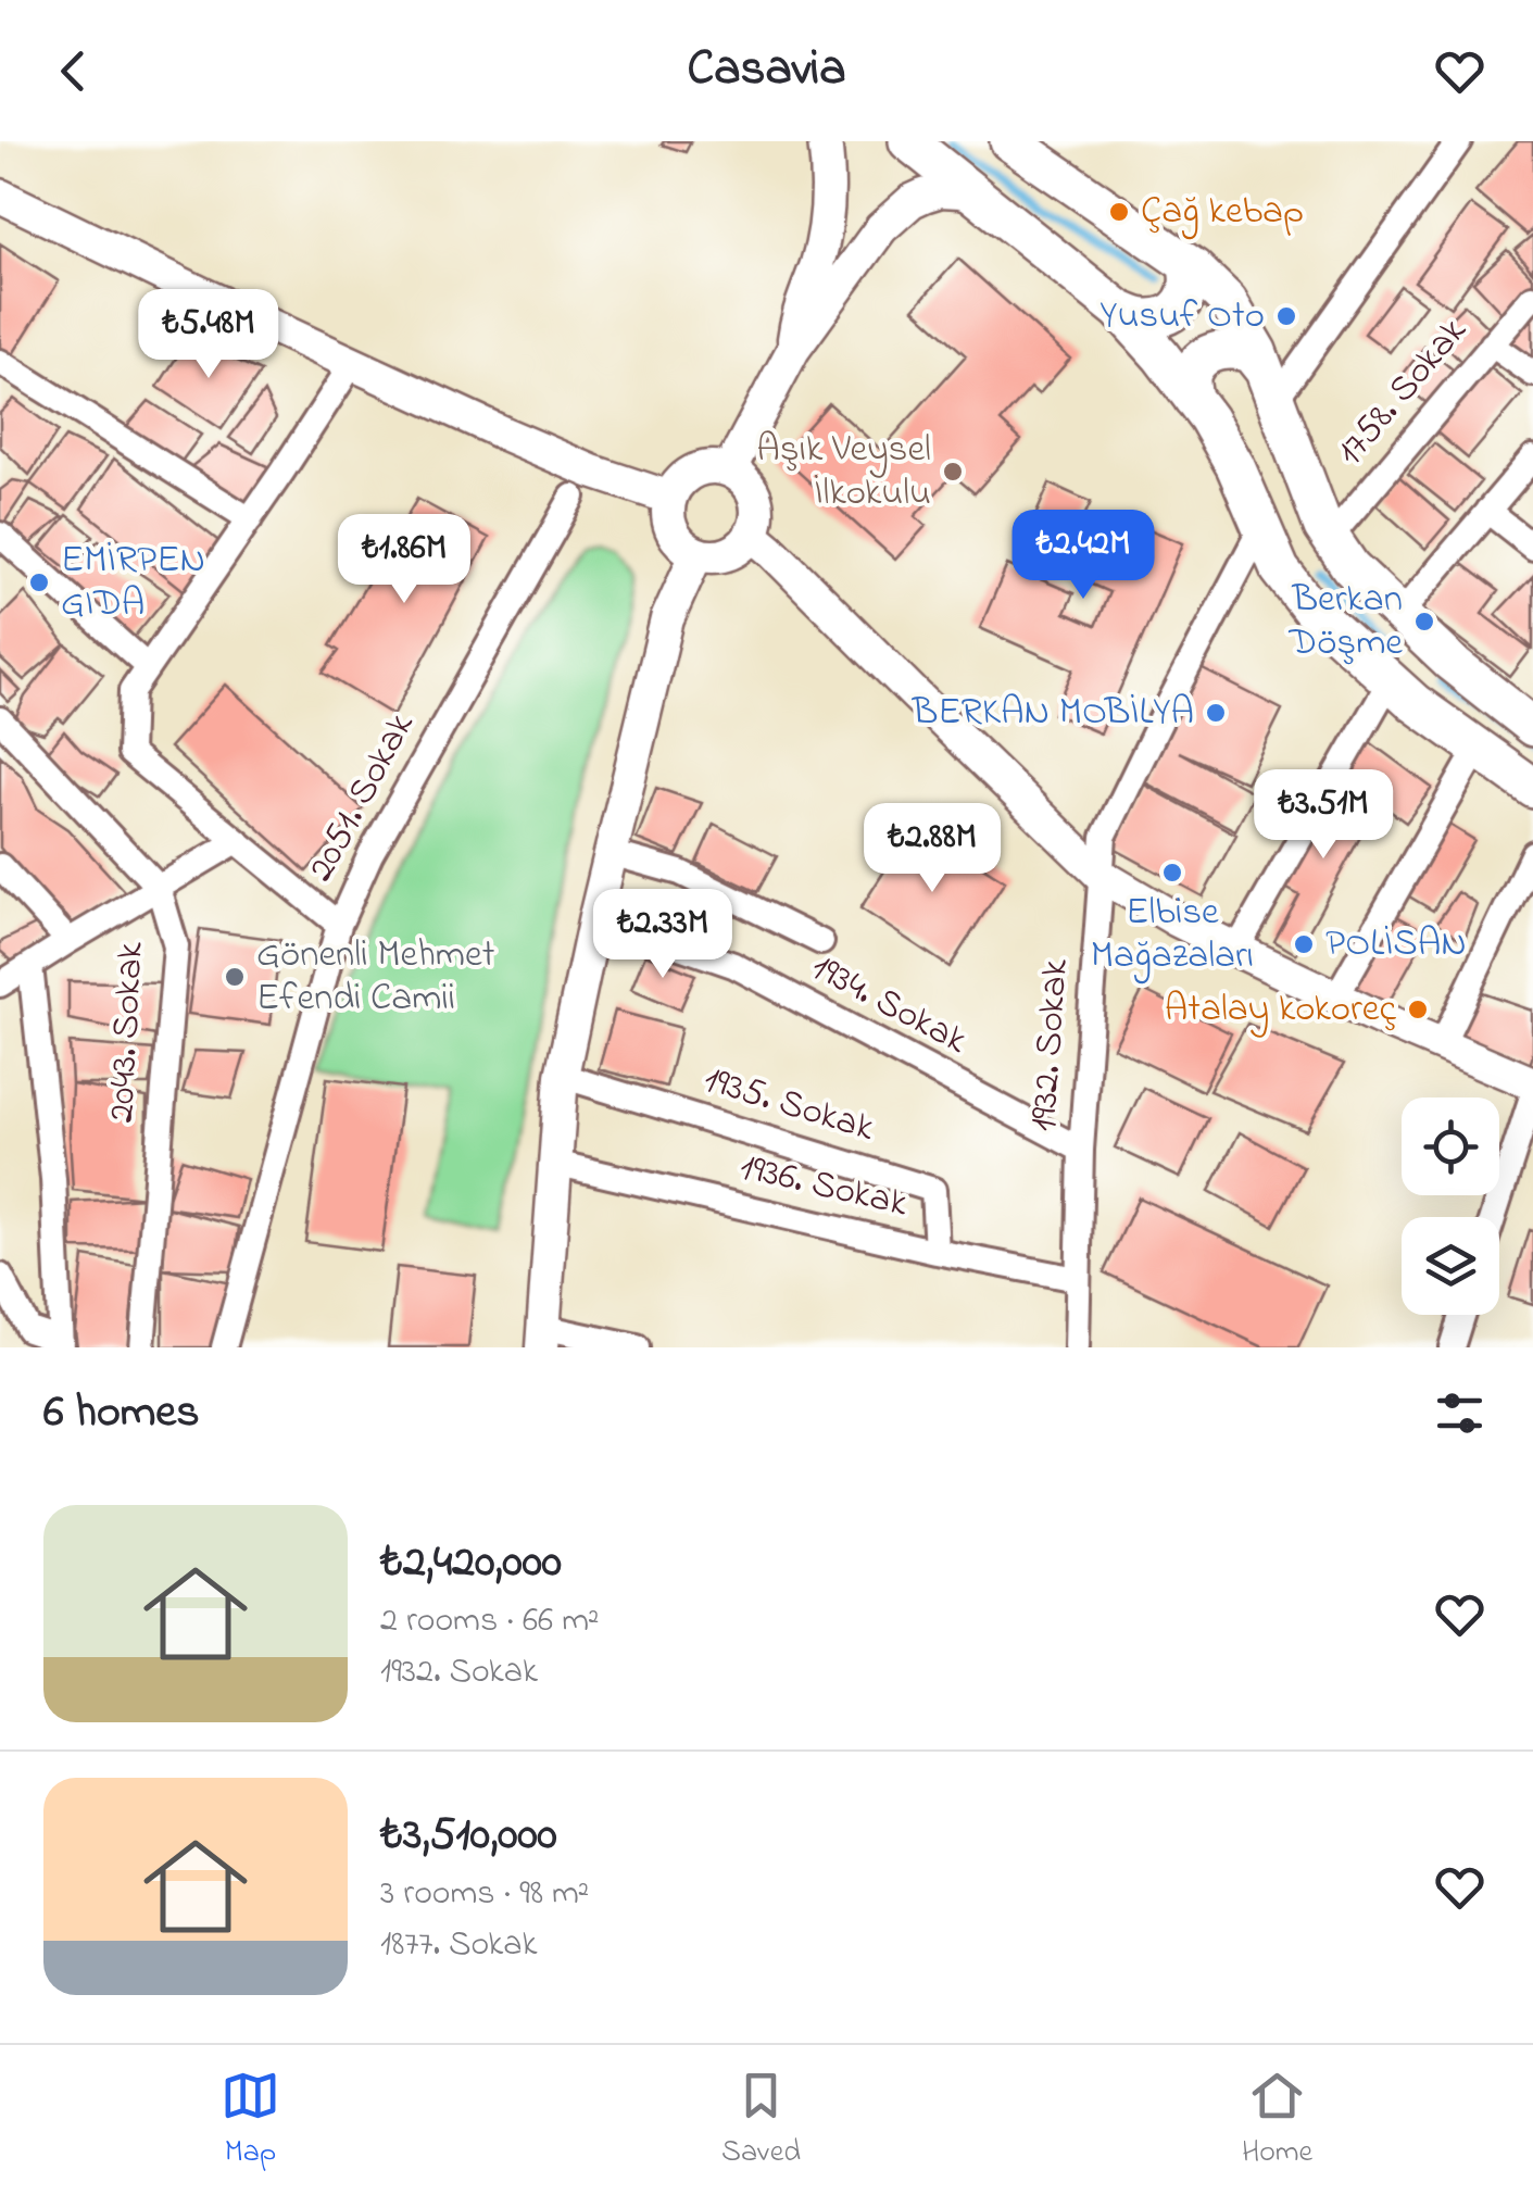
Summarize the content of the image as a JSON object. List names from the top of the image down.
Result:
{
  "streets": {
    "street": [
      "1758. Sokak",
      "2051. Sokak",
      "1934. Sokak",
      "2043. Sokak",
      "1932. Sokak",
      "1935. Sokak",
      "1936. Sokak"
    ]
  },
  "crossings": [
    ["1934. Sokak", "1932. Sokak"],
    ["1932. Sokak", "1936. Sokak"],
    ["1935. Sokak", "1936. Sokak"]
  ],
  "places": [
    "Çağ kebap",
    "Yusuf Oto",
    "Aşık Veysel İlkokulu",
    "EMİRPEN GIDA",
    "Berkan Döşme",
    "BERKAN MOBİLYA",
    "Elbise Mağazaları",
    "POLİSAN",
    "Gönenli Mehmet Efendi Camii",
    "Atalay kokoreç"
  ],
  "page": {
    "header": "Casavia",
    "price": [
      "₺5.48M",
      "₺2.42M",
      "₺1.86M",
      "₺3.51M",
      "₺2.88M",
      "₺2.33M"
    ],
    "heading": "6 homes",
    "list": [
      {
        "name": "₺2,420,000",
        "note": "2 rooms · 66 m² · 1932. Sokak"
      },
      {
        "name": "₺3,510,000",
        "note": "3 rooms · 98 m² · 1877. Sokak"
      }
    ],
    "tabs": ["Map", "Saved", "Home"]
  }
}
